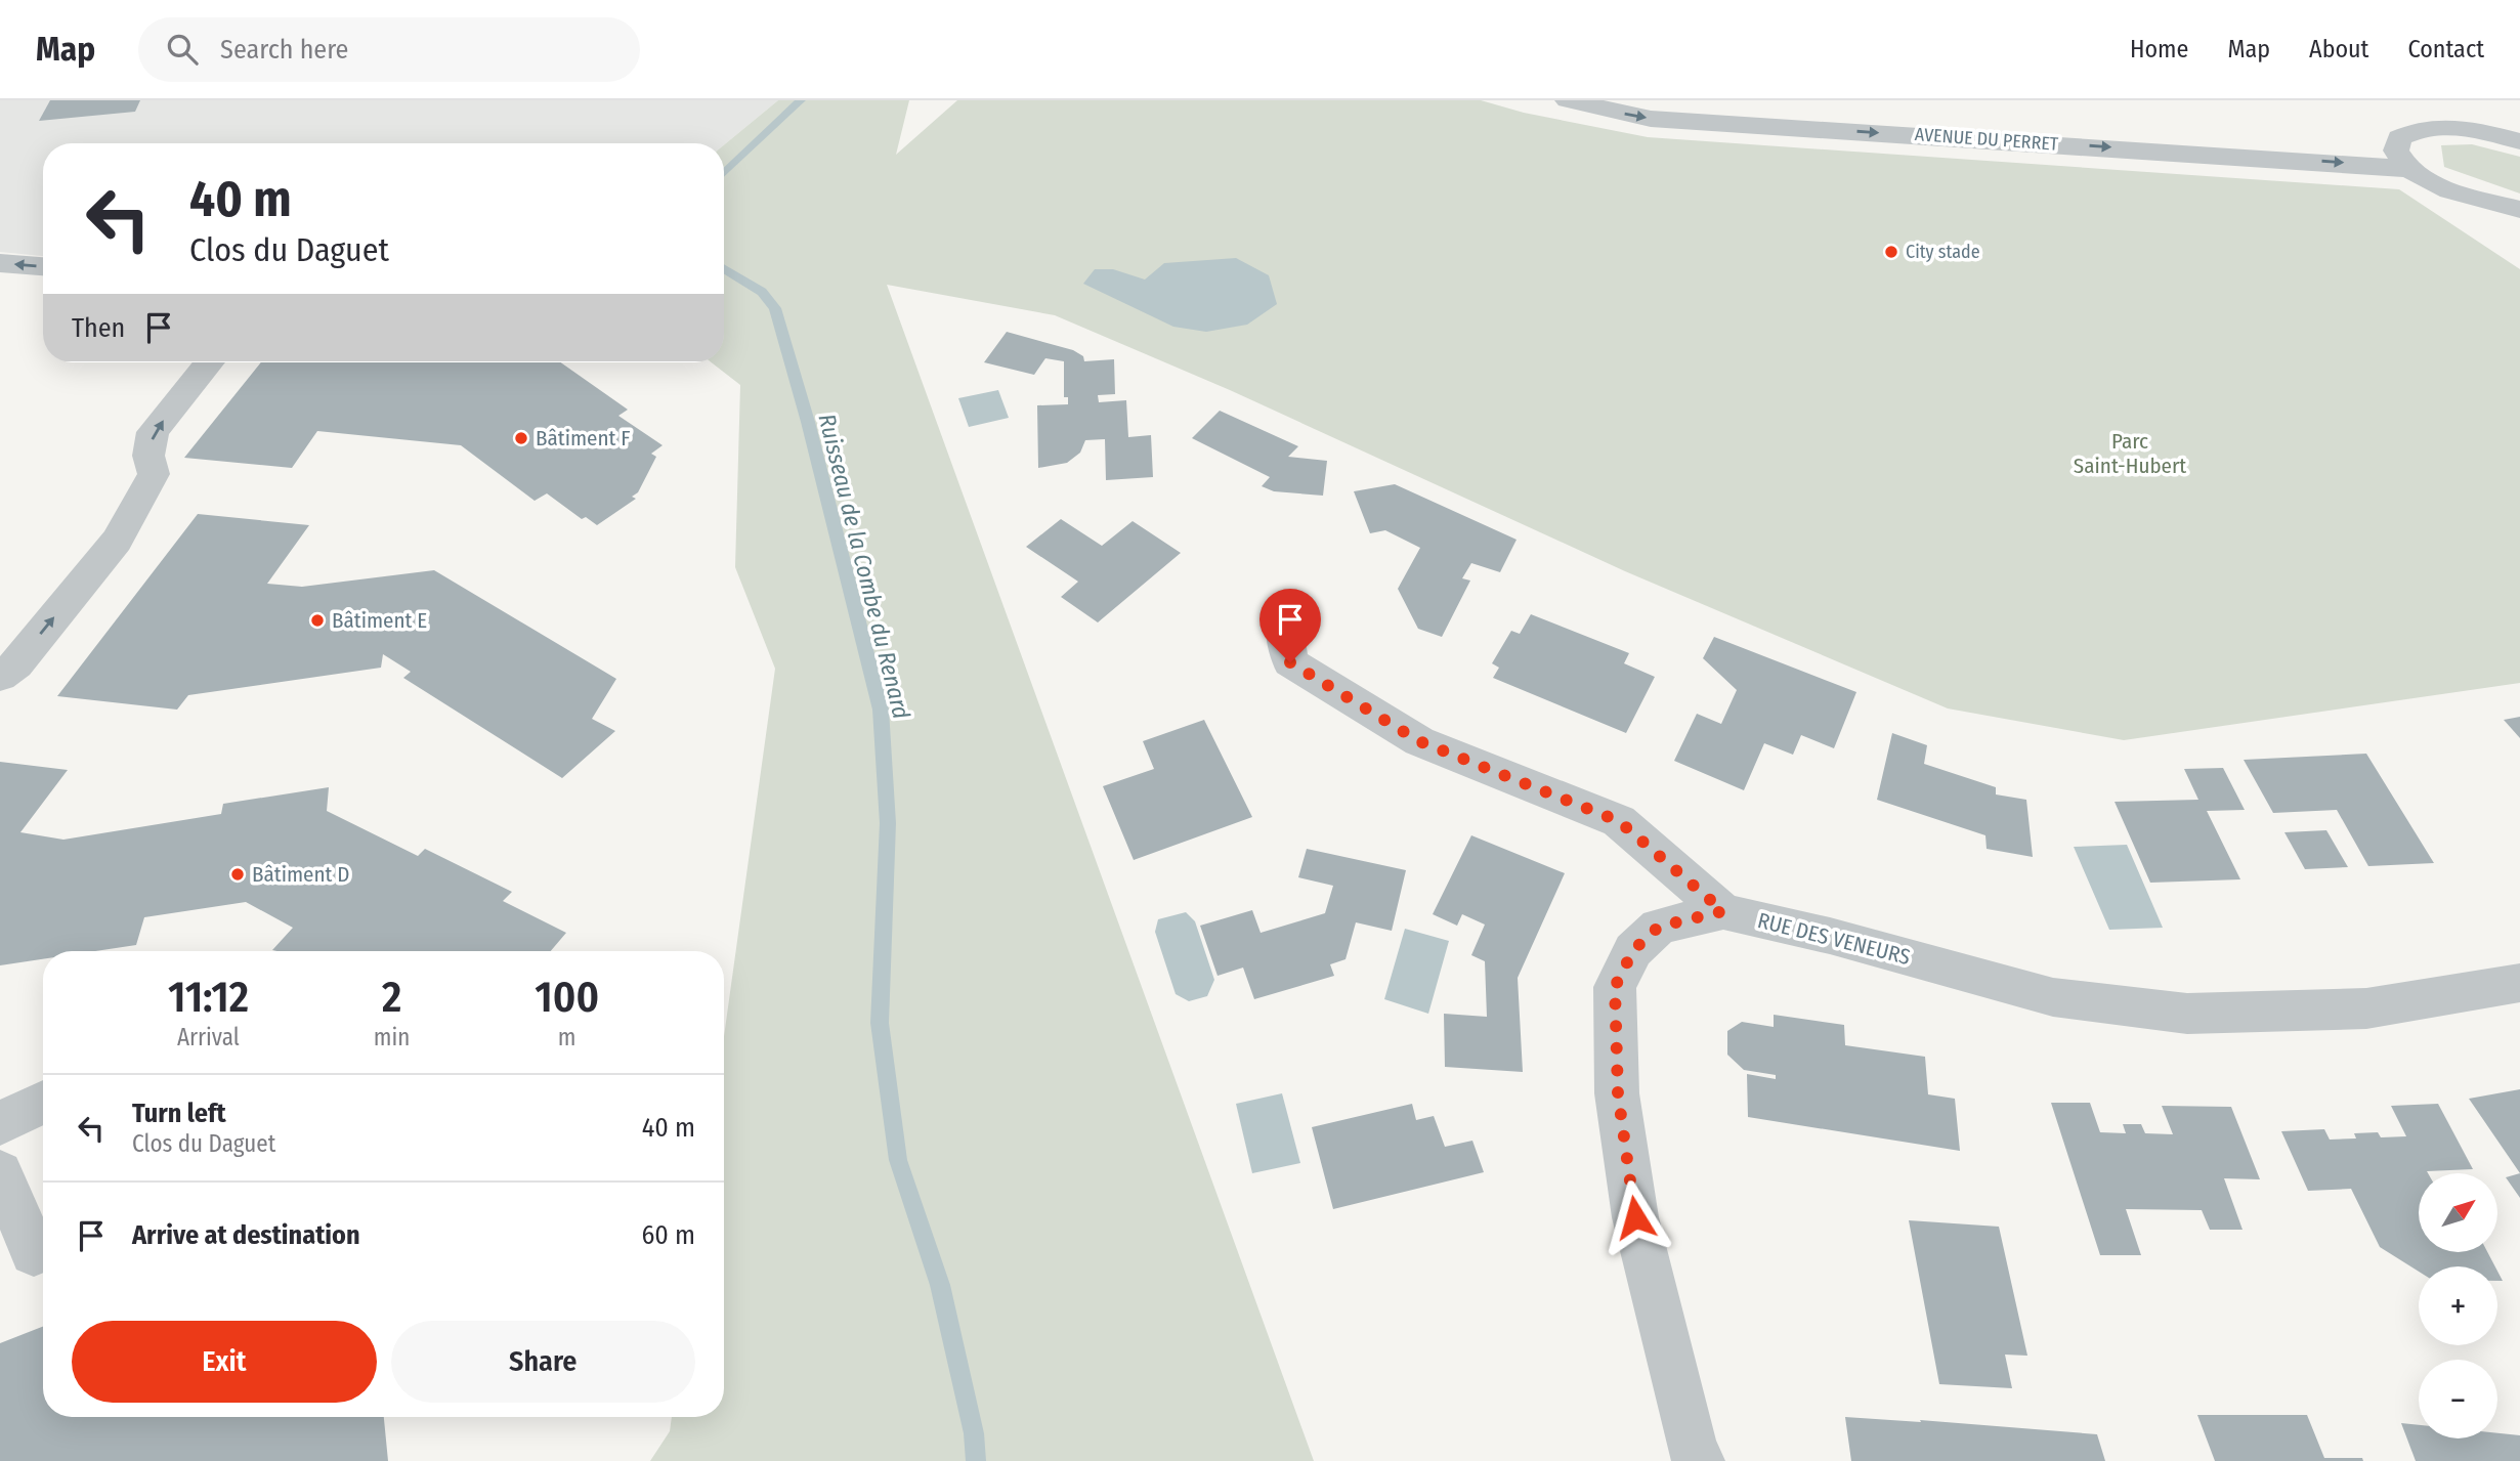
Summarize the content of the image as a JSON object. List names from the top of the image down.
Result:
{
  "streets": {
    "street": ["AVENUE DU PERRET", "RUE DES VENEURS"]
  },
  "water": ["Ruisseau de la Combe du Renard"],
  "parks": ["Parc Saint-Hubert"],
  "places": [
    "City stade",
    "Bâtiment F",
    "Bâtiment E",
    "Bâtiment D"
  ],
  "north": "top right",
  "page": {
    "header": "Map",
    "search": "Search here",
    "nav": [
      "Home",
      "Map",
      "About",
      "Contact"
    ],
    "turn": ["40 m", "Clos du Daguet"],
    "then": "Then",
    "eta": [
      "11:12",
      "Arrival",
      "2",
      "min",
      "100",
      "m"
    ],
    "list": [
      {
        "name": "Turn left",
        "note": "Clos du Daguet",
        "value": "40 m"
      },
      {
        "name": "Arrive at destination",
        "value": "60 m"
      }
    ],
    "map_buttons": ["+", "−"],
    "buttons": ["Exit", "Share"]
  }
}
